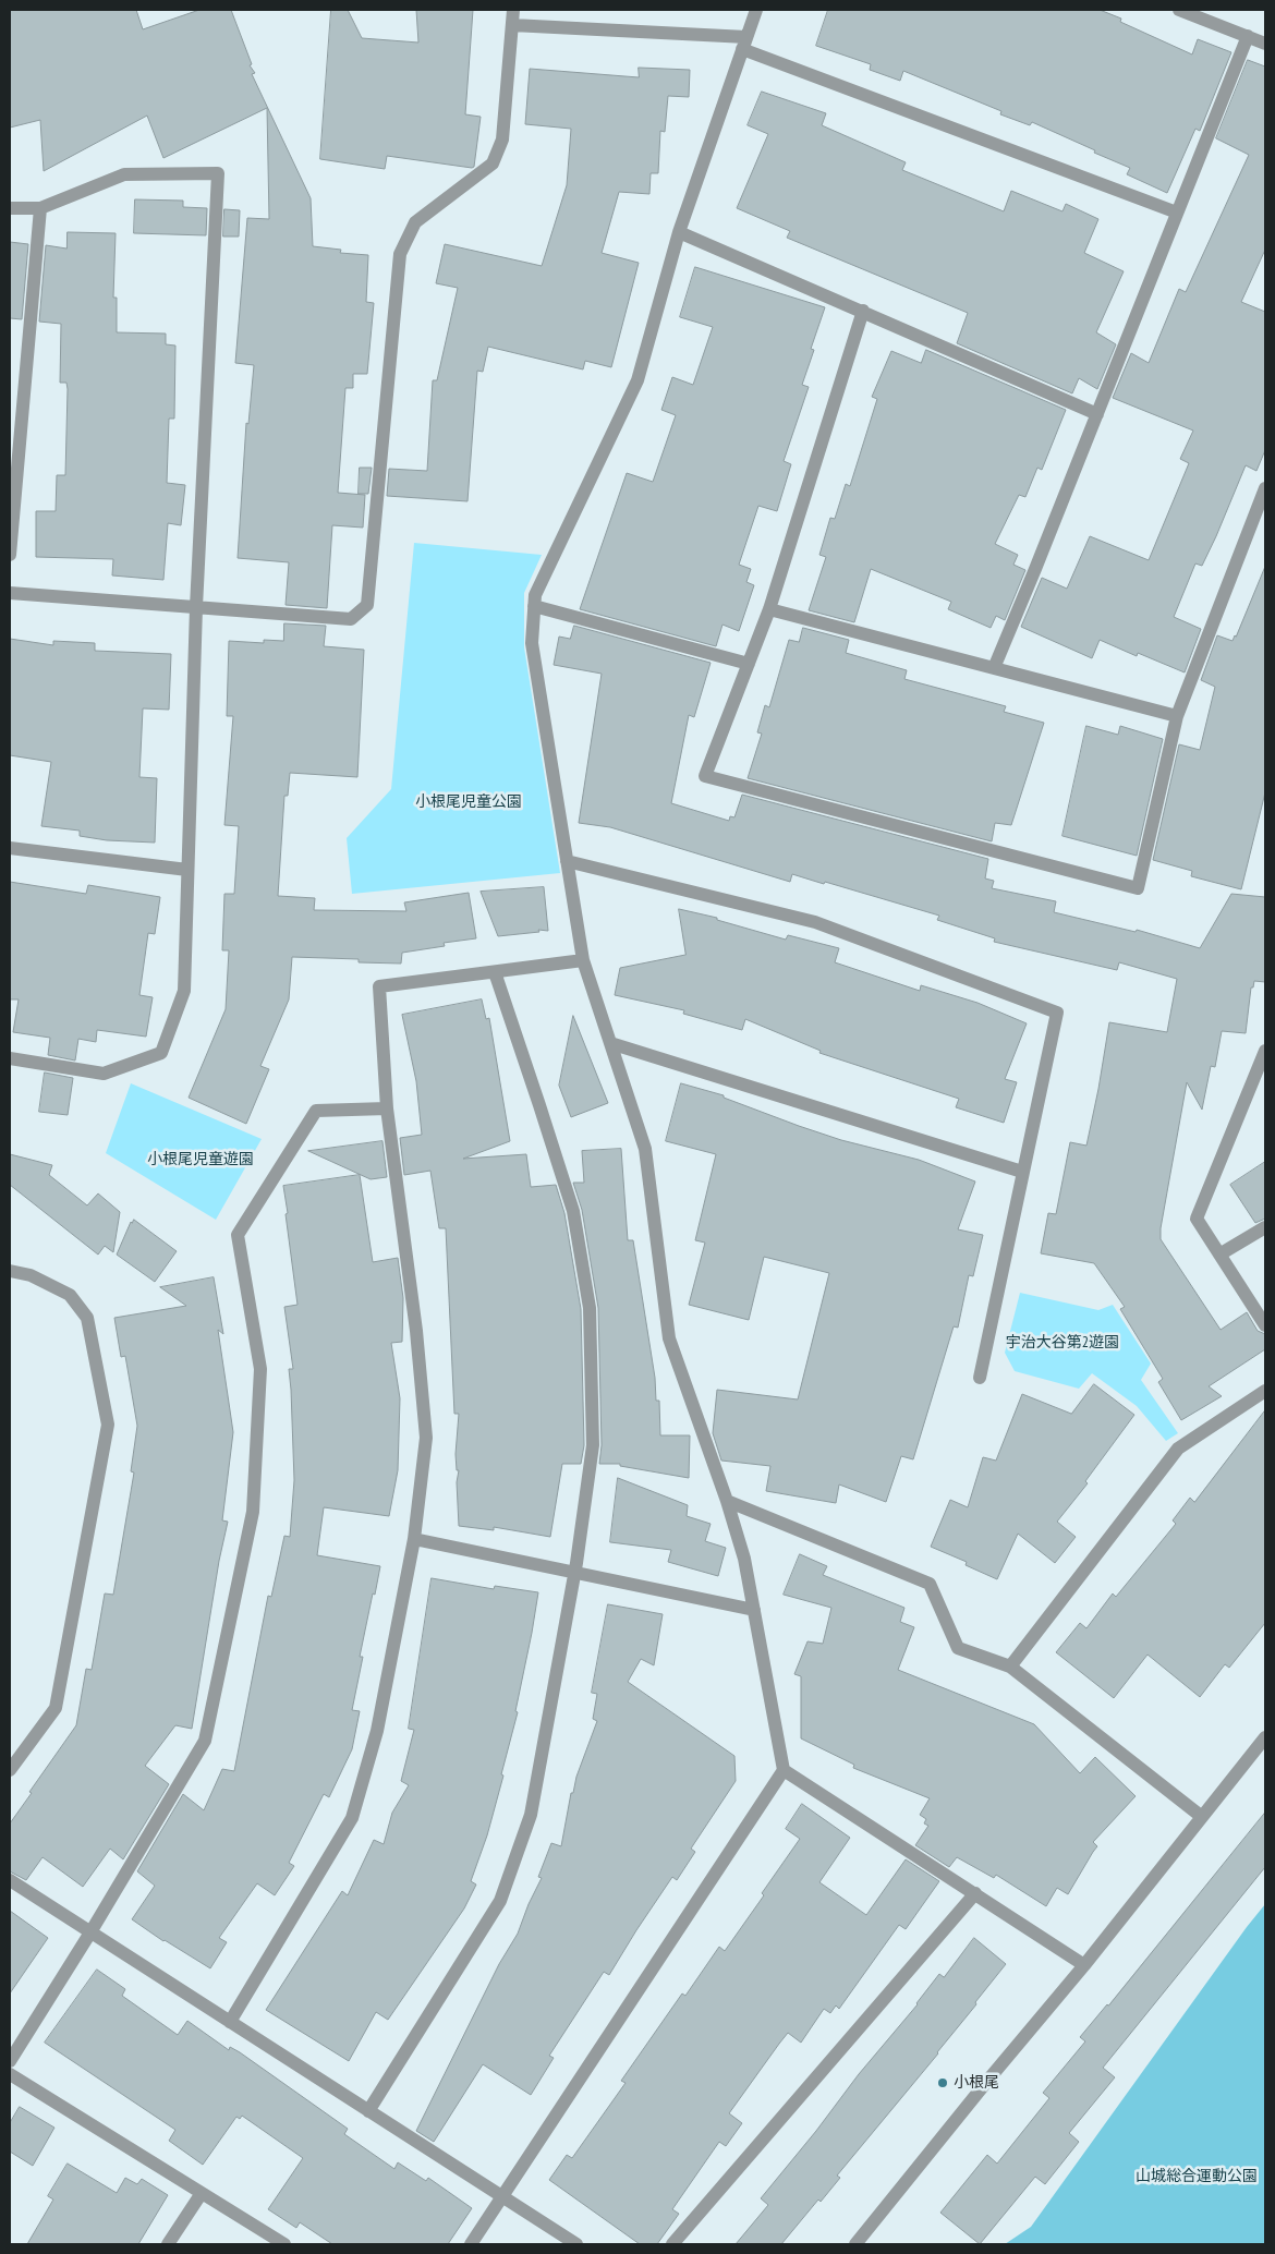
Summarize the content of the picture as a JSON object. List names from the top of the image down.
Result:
{
  "parks": [
    "小根尾児童公園",
    "小根尾児童遊園",
    "宇治大谷第2遊園",
    "山城総合運動公園"
  ],
  "places": ["小根尾"]
}
